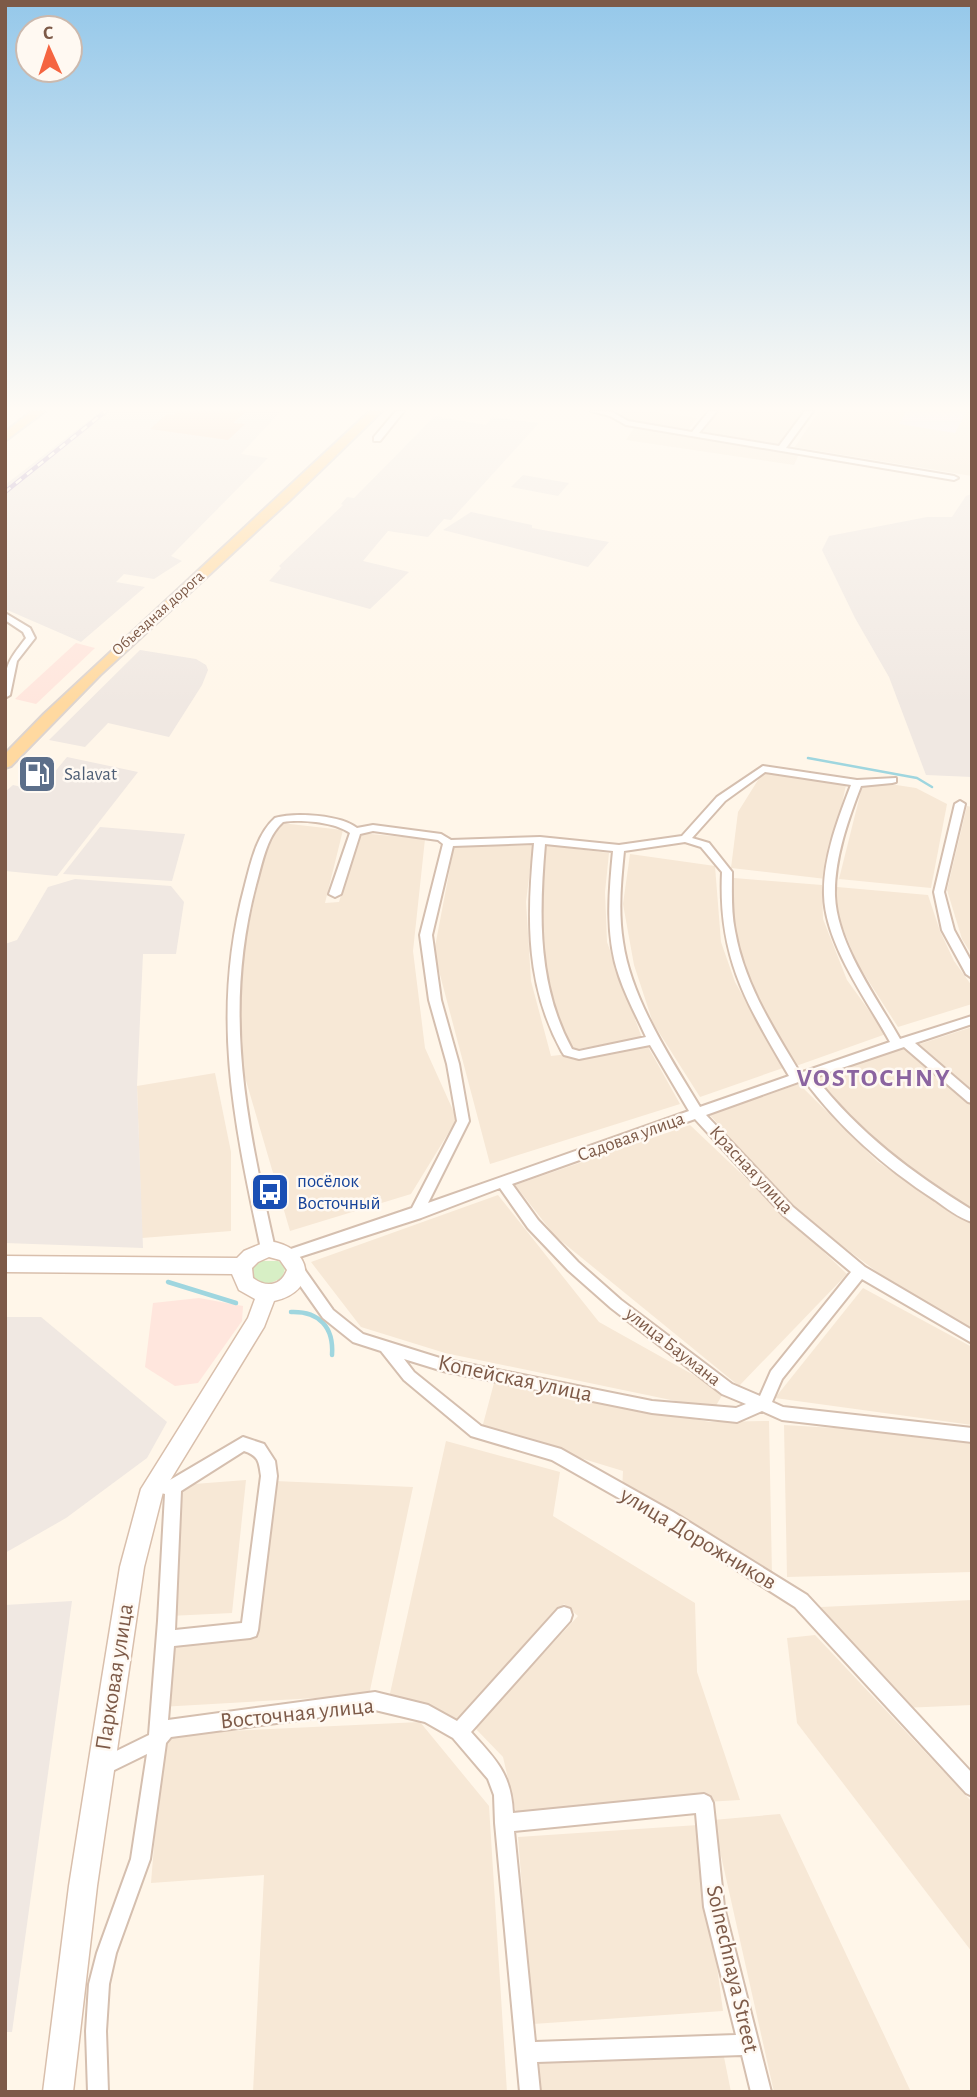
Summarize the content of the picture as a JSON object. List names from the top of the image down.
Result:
{
  "streets": {
    "main road": ["Объездная дорога"],
    "street": [
      "Садовая улица",
      "Красная улица",
      "улица Баумана",
      "Копейская улица",
      "улица Дорожников",
      "Парковая улица",
      "Восточная улица",
      "Solnechnaya Street"
    ]
  },
  "crossings": [
    ["Садовая улица", "Красная улица"],
    ["Садовая улица", "улица Баумана"],
    ["Садовая улица", "Копейская улица"],
    ["Садовая улица", "Парковая улица"],
    ["улица Баумана", "Копейская улица"],
    ["Копейская улица", "улица Дорожников"],
    ["Копейская улица", "Парковая улица"],
    ["Парковая улица", "Восточная улица"],
    ["Восточная улица", "Solnechnaya Street"]
  ],
  "districts": ["VOSTOCHNY"],
  "places": {
    "fuel station": ["Salavat"],
    "bus stop": ["посёлок Восточный"]
  },
  "north": "top"
}
